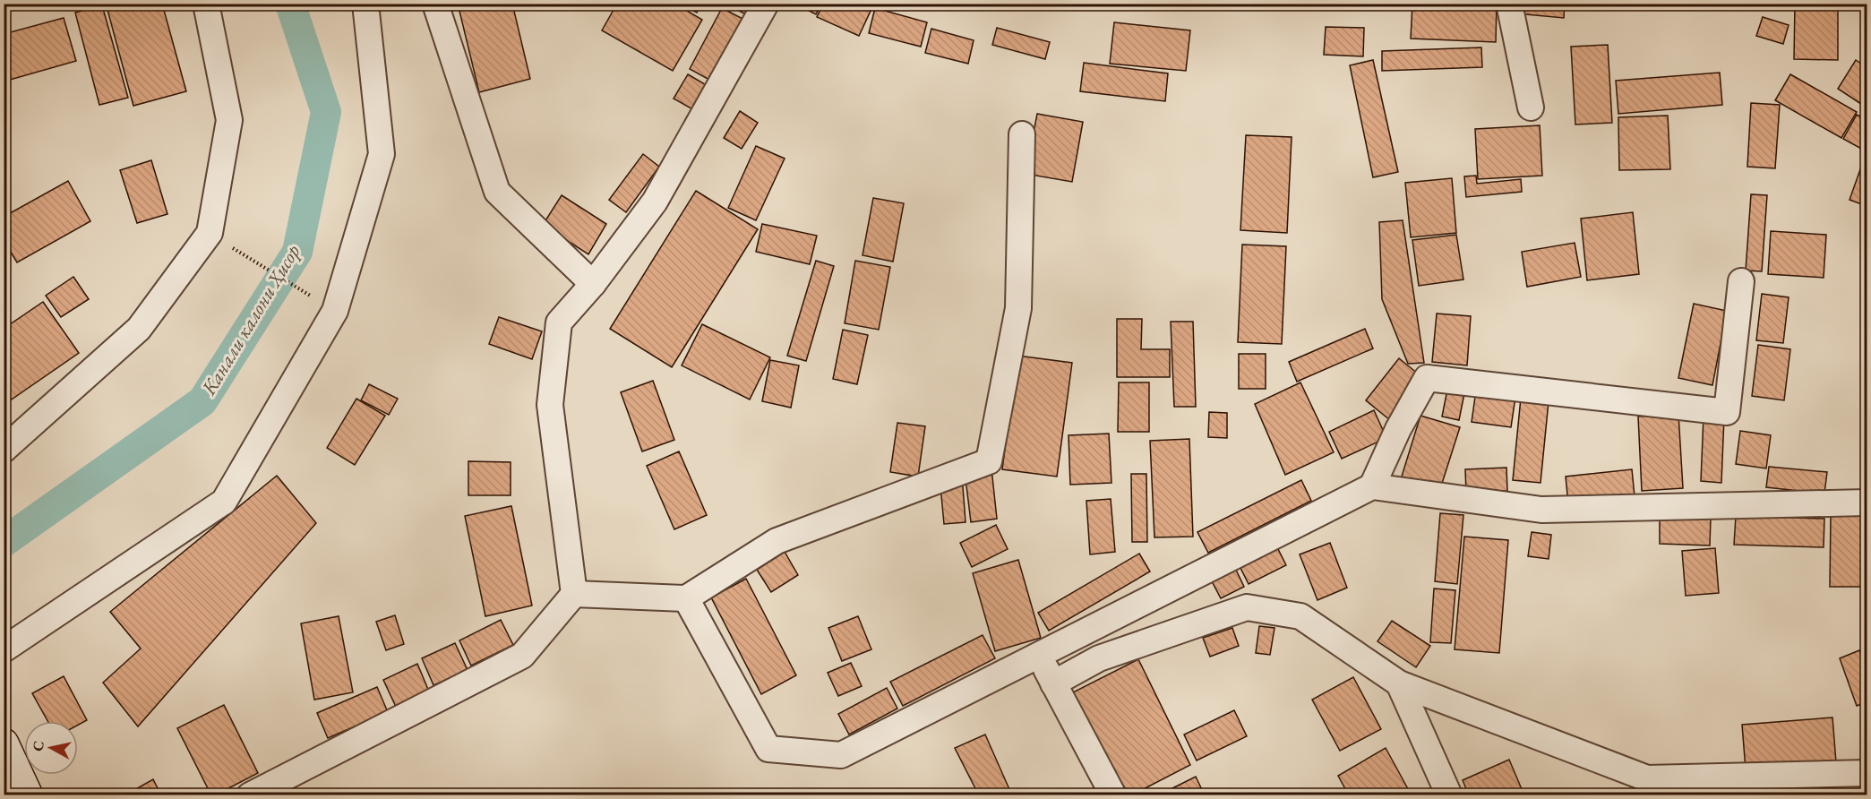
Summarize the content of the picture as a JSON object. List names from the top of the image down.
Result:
{
  "water": ["Канали калони Ҳисор"],
  "north": "left"
}
